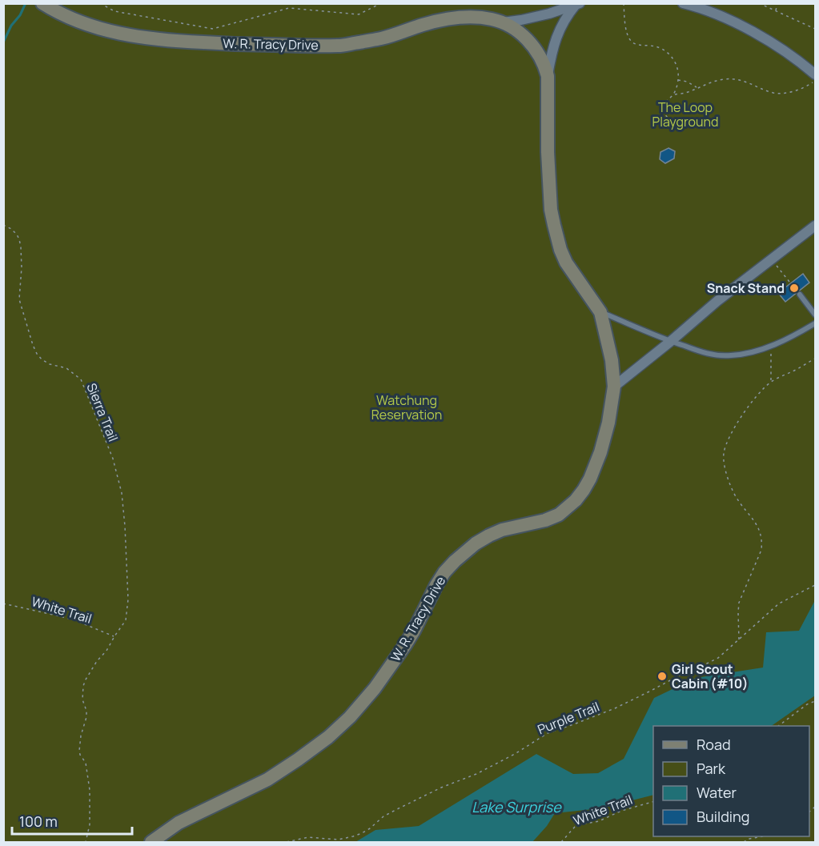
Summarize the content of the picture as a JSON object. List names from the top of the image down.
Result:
{
  "streets": {
    "street": ["W. R. Tracy Drive"],
    "path": ["Sierra Trail", "White Trail", "Purple Trail"]
  },
  "crossings": [
    ["Sierra Trail", "White Trail"]
  ],
  "water": ["Lake Surprise"],
  "parks": ["The Loop Playground", "Watchung Reservation"],
  "places": ["Snack Stand", "Girl Scout Cabin (#10)"],
  "legend": [
    "Road",
    "Park",
    "Water",
    "Building"
  ],
  "scale_bar": "100 m"
}
